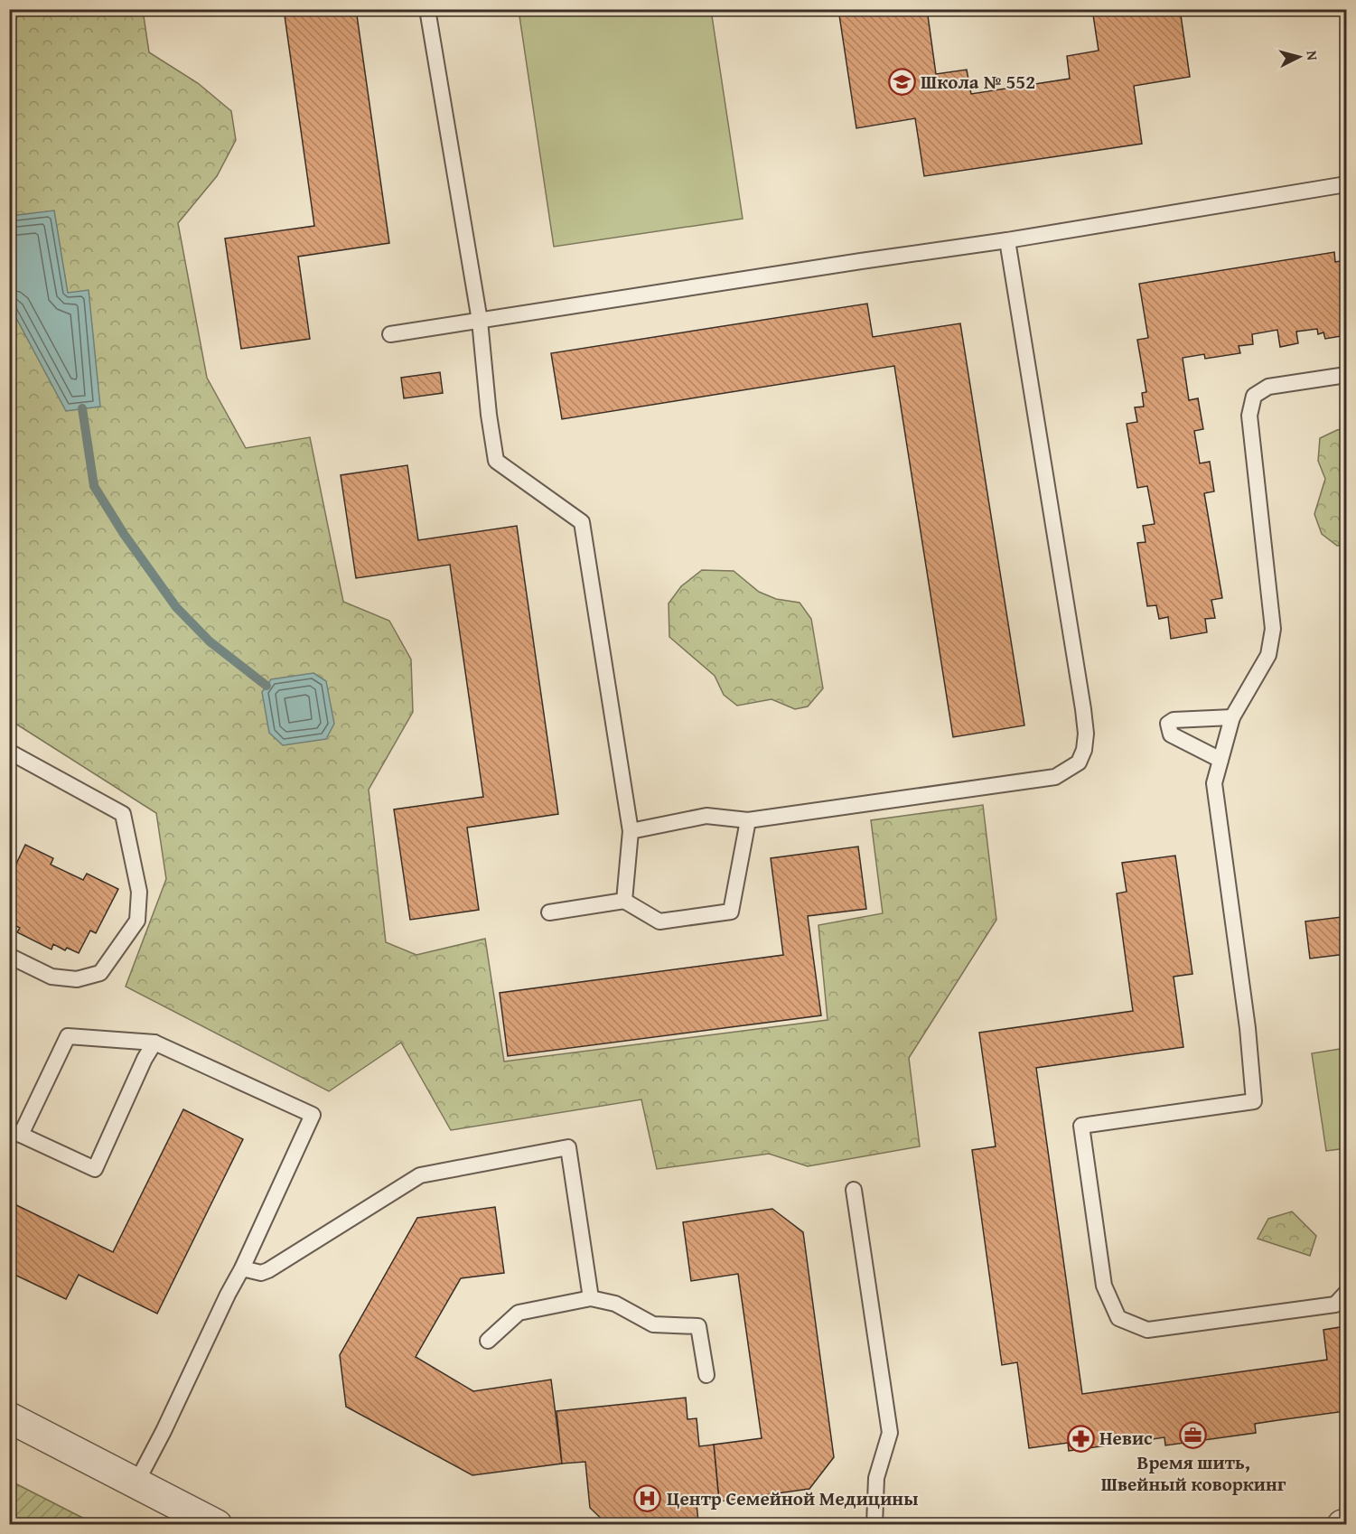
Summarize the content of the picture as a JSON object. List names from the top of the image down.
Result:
{
  "places": {
    "school or university": ["Школа № 552"],
    "office": ["Время шить, Швейный коворкинг"],
    "pharmacy": ["Невис"],
    "hospital": ["Центр Семейной Медицины"]
  },
  "north": "right"
}
